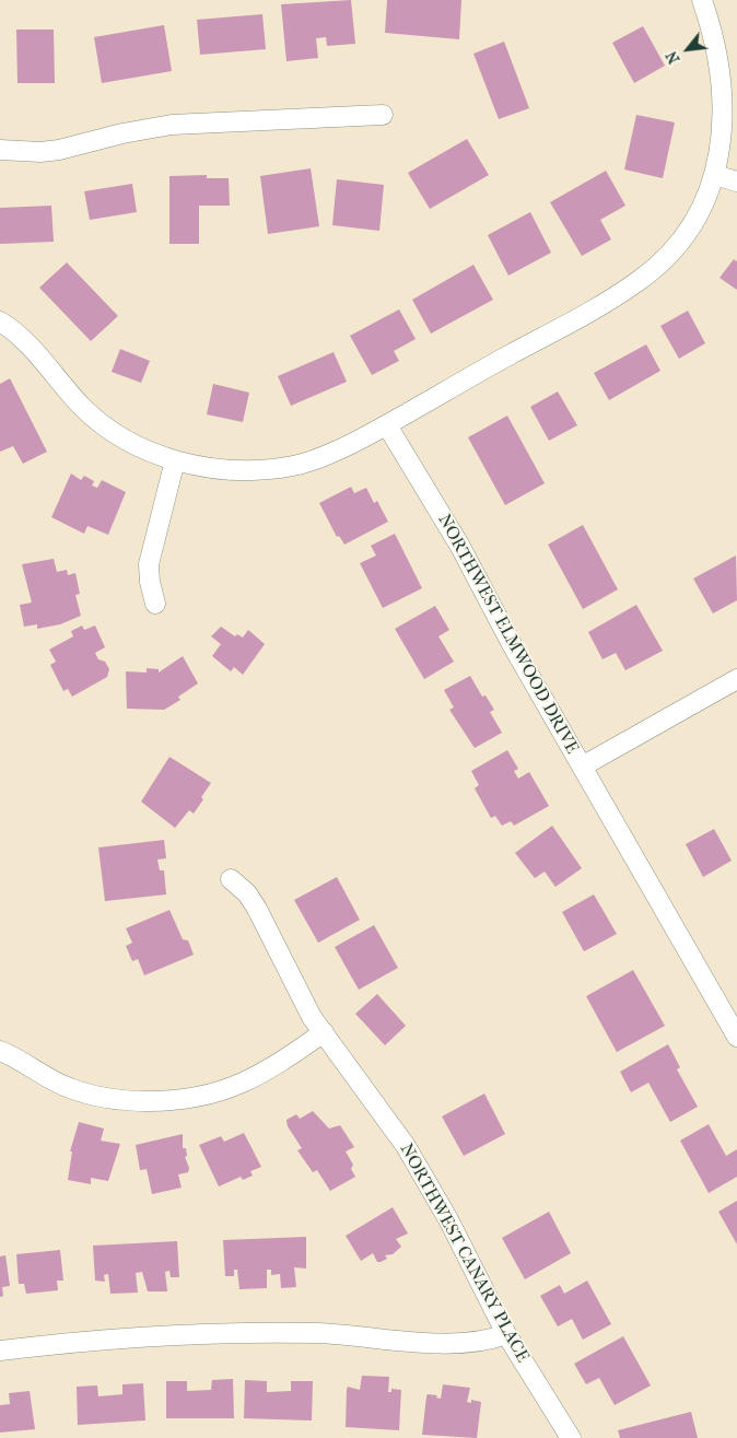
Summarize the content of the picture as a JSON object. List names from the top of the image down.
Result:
{
  "streets": {
    "street": ["NORTHWEST ELMWOOD DRIVE", "NORTHWEST CANARY PLACE"]
  },
  "north": "bottom left"
}
